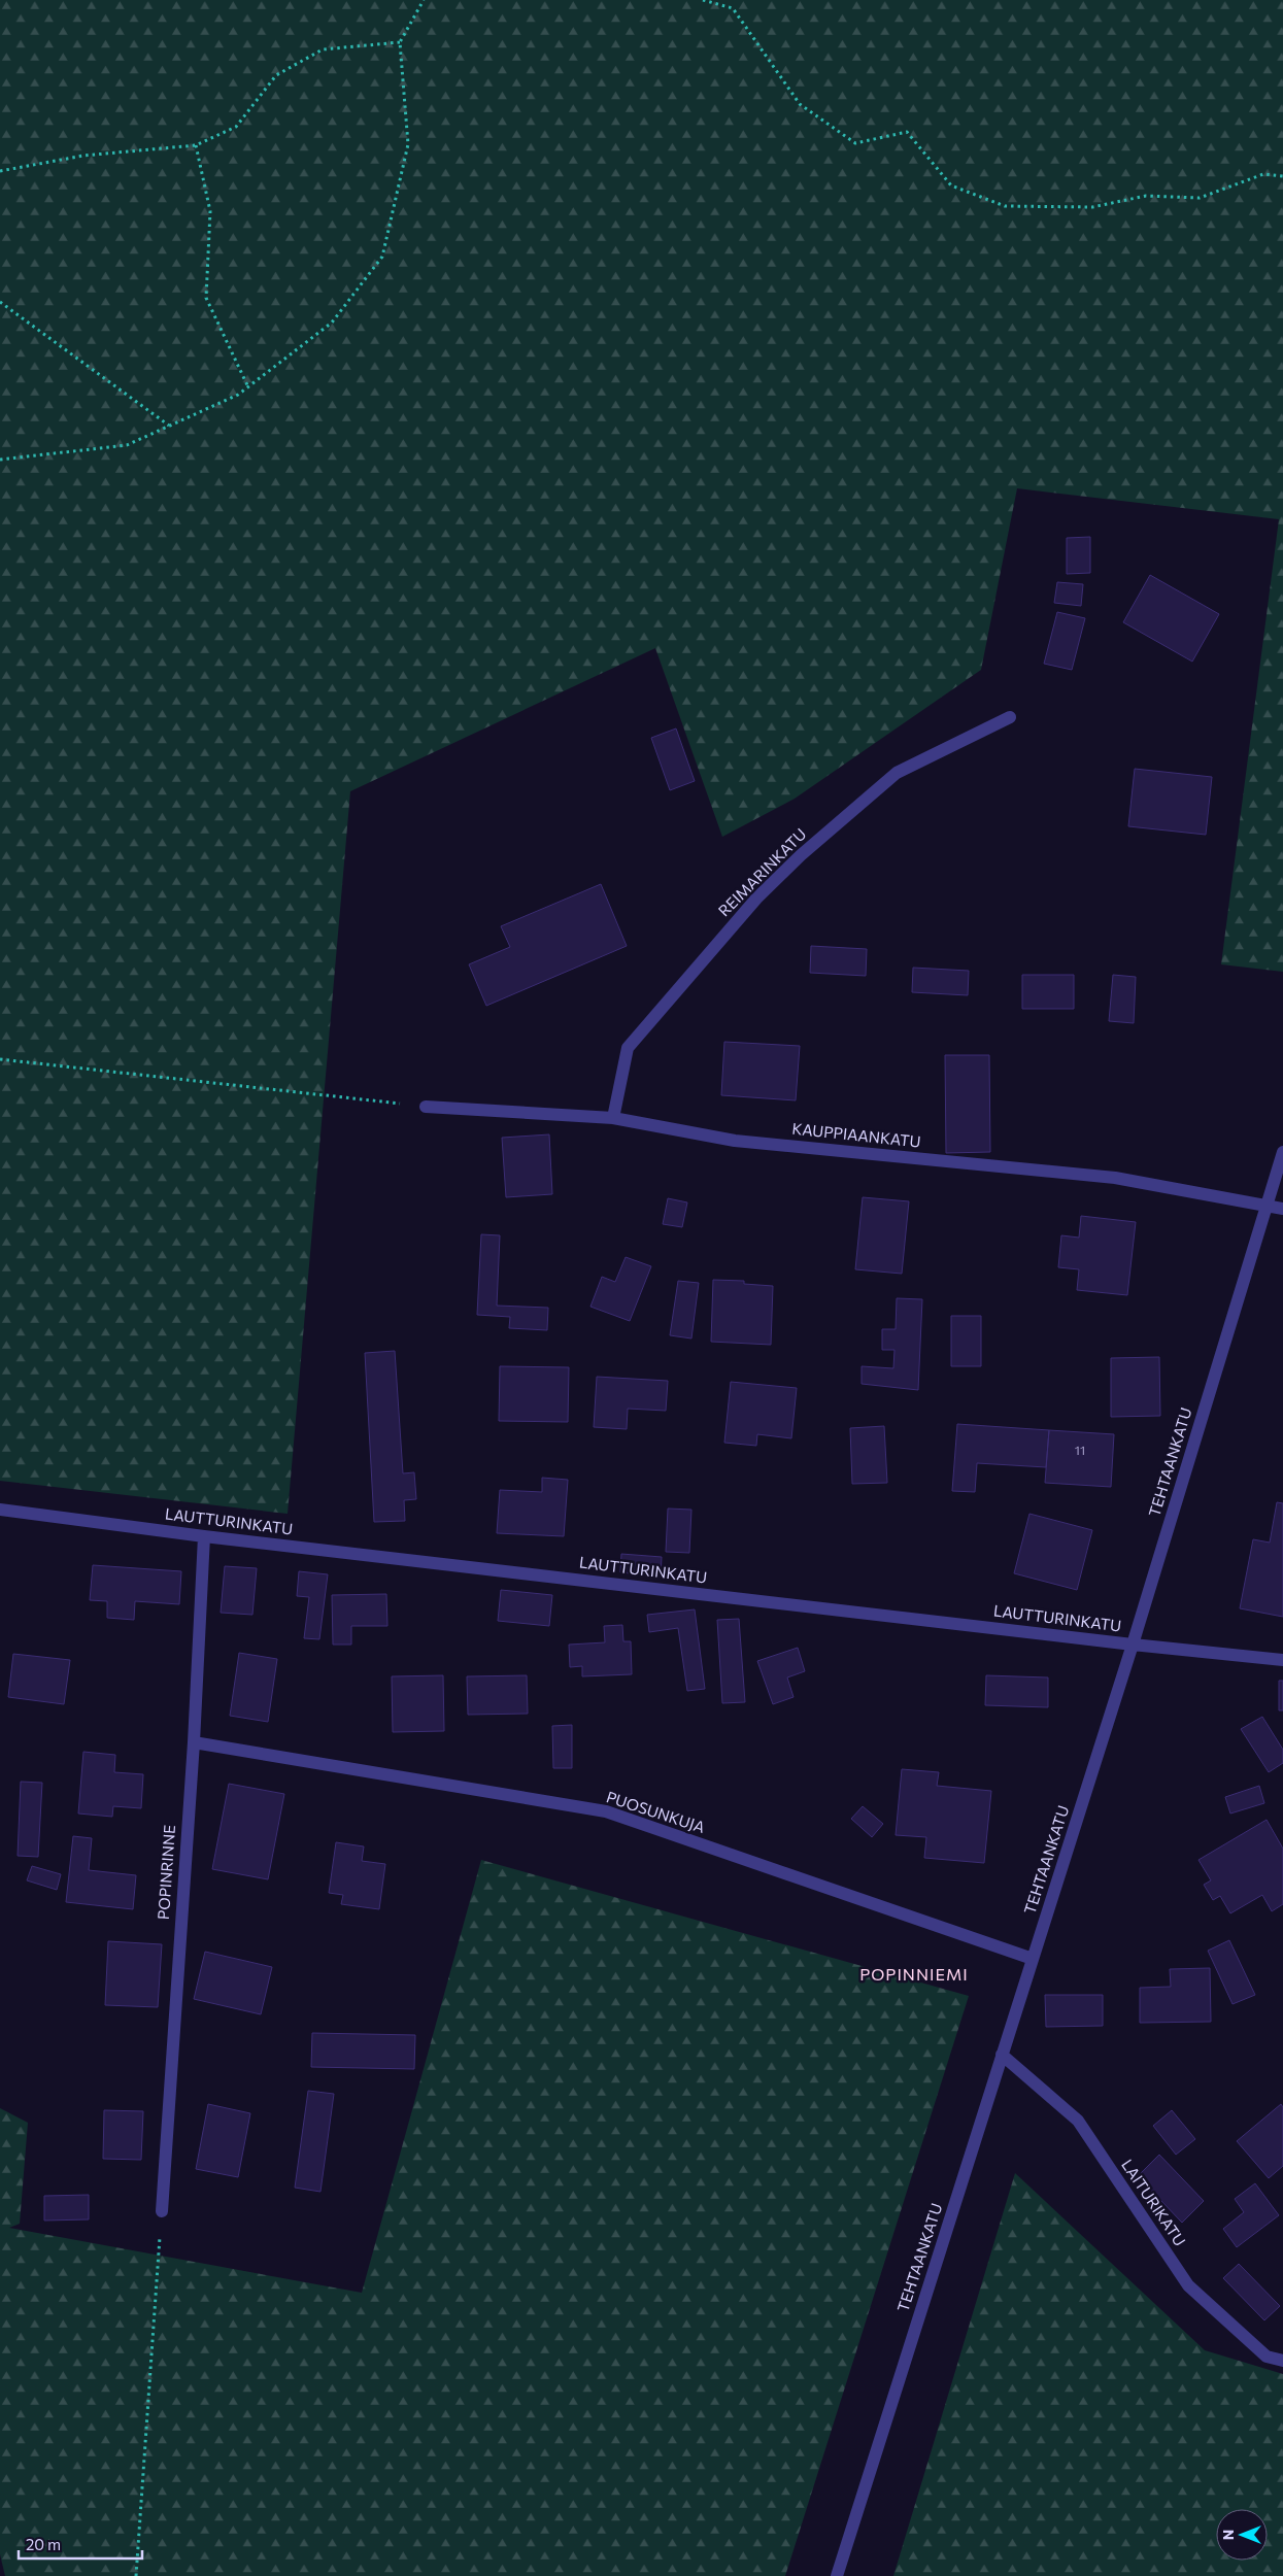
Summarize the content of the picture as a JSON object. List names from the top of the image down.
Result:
{
  "streets": {
    "street": [
      "REIMARINKATU",
      "KAUPPIAANKATU",
      "TEHTAANKATU",
      "LAUTTURINKATU",
      "PUOSUNKUJA",
      "POPINRINNE",
      "LAITURIKATU"
    ]
  },
  "crossings": [
    ["REIMARINKATU", "KAUPPIAANKATU"],
    ["KAUPPIAANKATU", "TEHTAANKATU"],
    ["TEHTAANKATU", "LAUTTURINKATU"],
    ["TEHTAANKATU", "PUOSUNKUJA"],
    ["TEHTAANKATU", "LAITURIKATU"],
    ["LAUTTURINKATU", "POPINRINNE"],
    ["PUOSUNKUJA", "POPINRINNE"]
  ],
  "districts": ["POPINNIEMI"],
  "house_numbers": ["11"],
  "scale_bar": "20 m",
  "north": "left"
}
